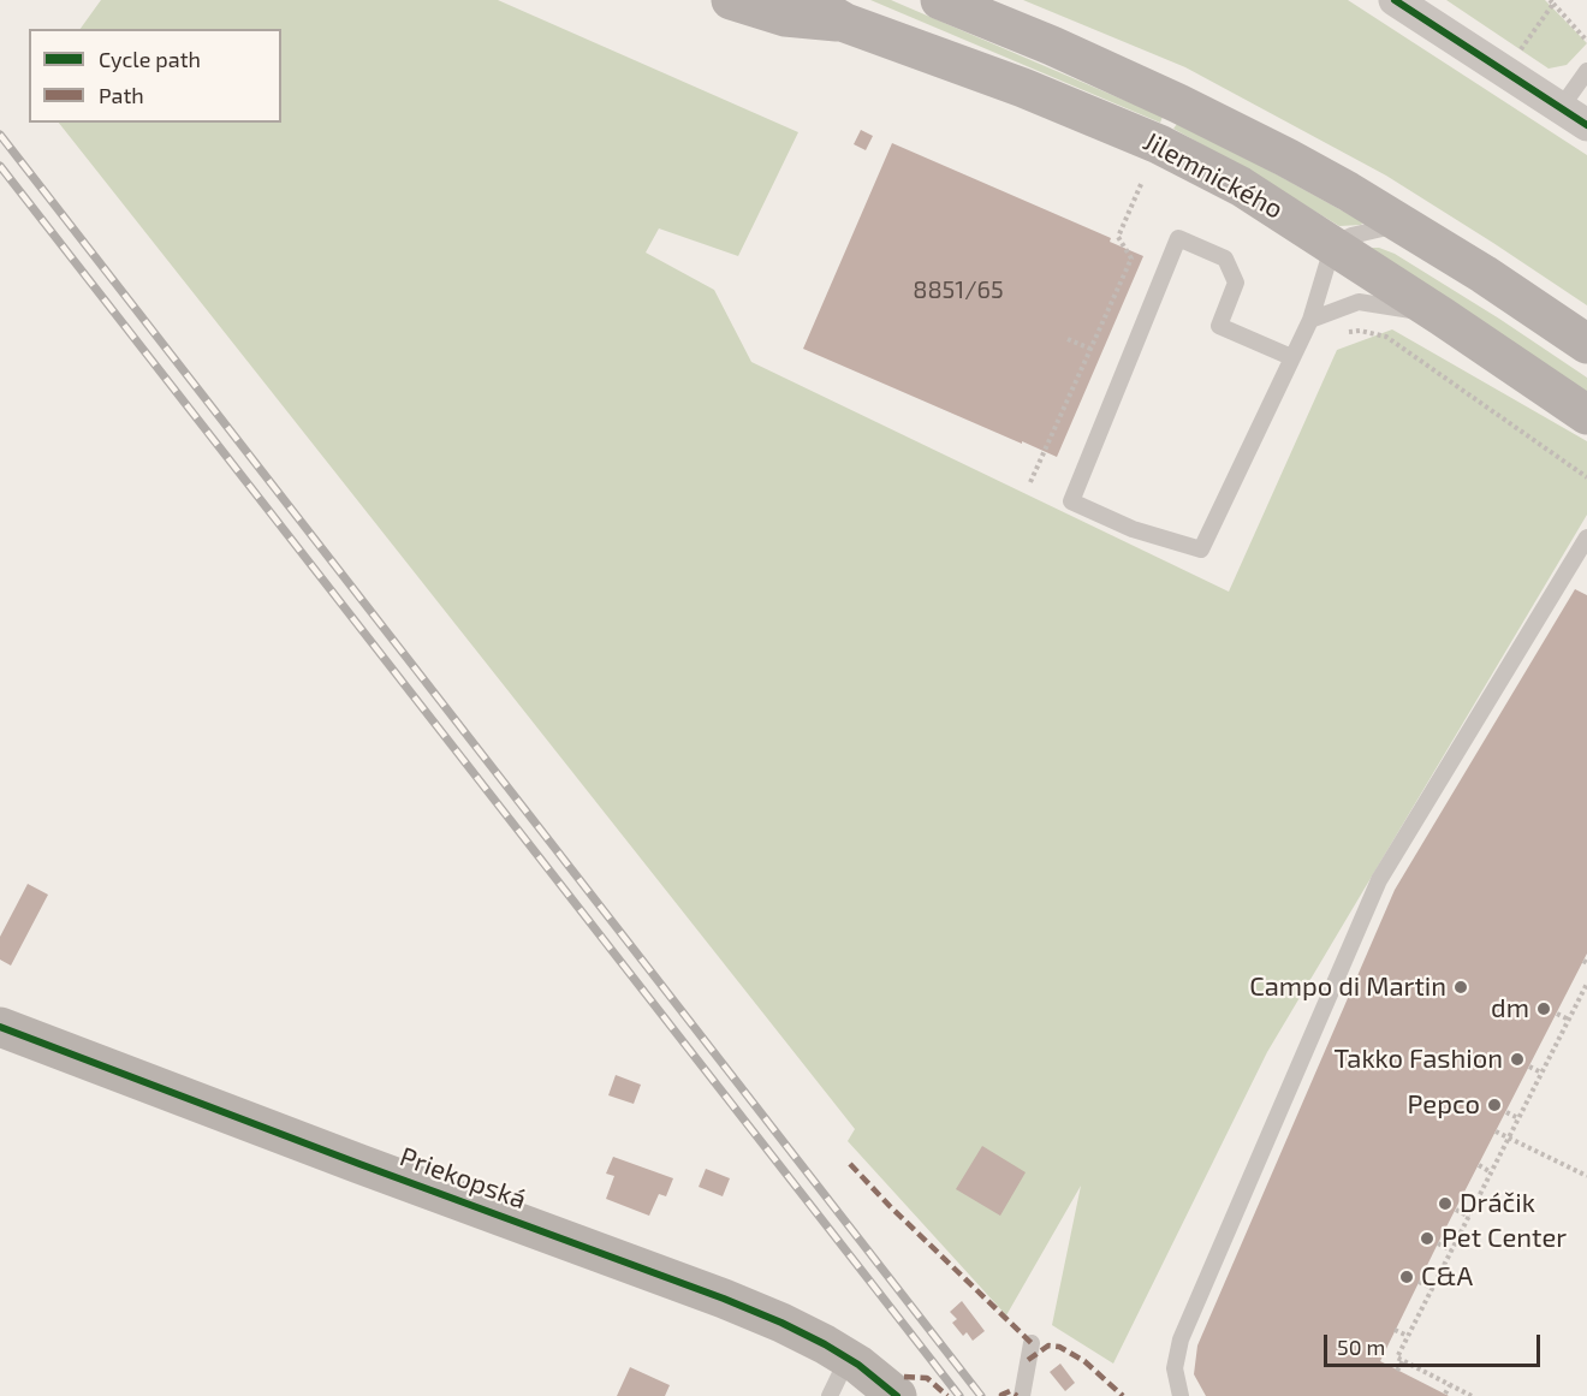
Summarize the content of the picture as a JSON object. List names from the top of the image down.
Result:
{
  "streets": {
    "main road": ["Jilemnického"],
    "street": ["Priekopská"]
  },
  "places": [
    "Campo di Martin",
    "dm",
    "Takko Fashion",
    "Pepco",
    "Dráčik",
    "Pet Center",
    "C&A"
  ],
  "house_numbers": ["8851/65"],
  "legend": ["Cycle path", "Path"],
  "scale_bar": "50 m"
}
